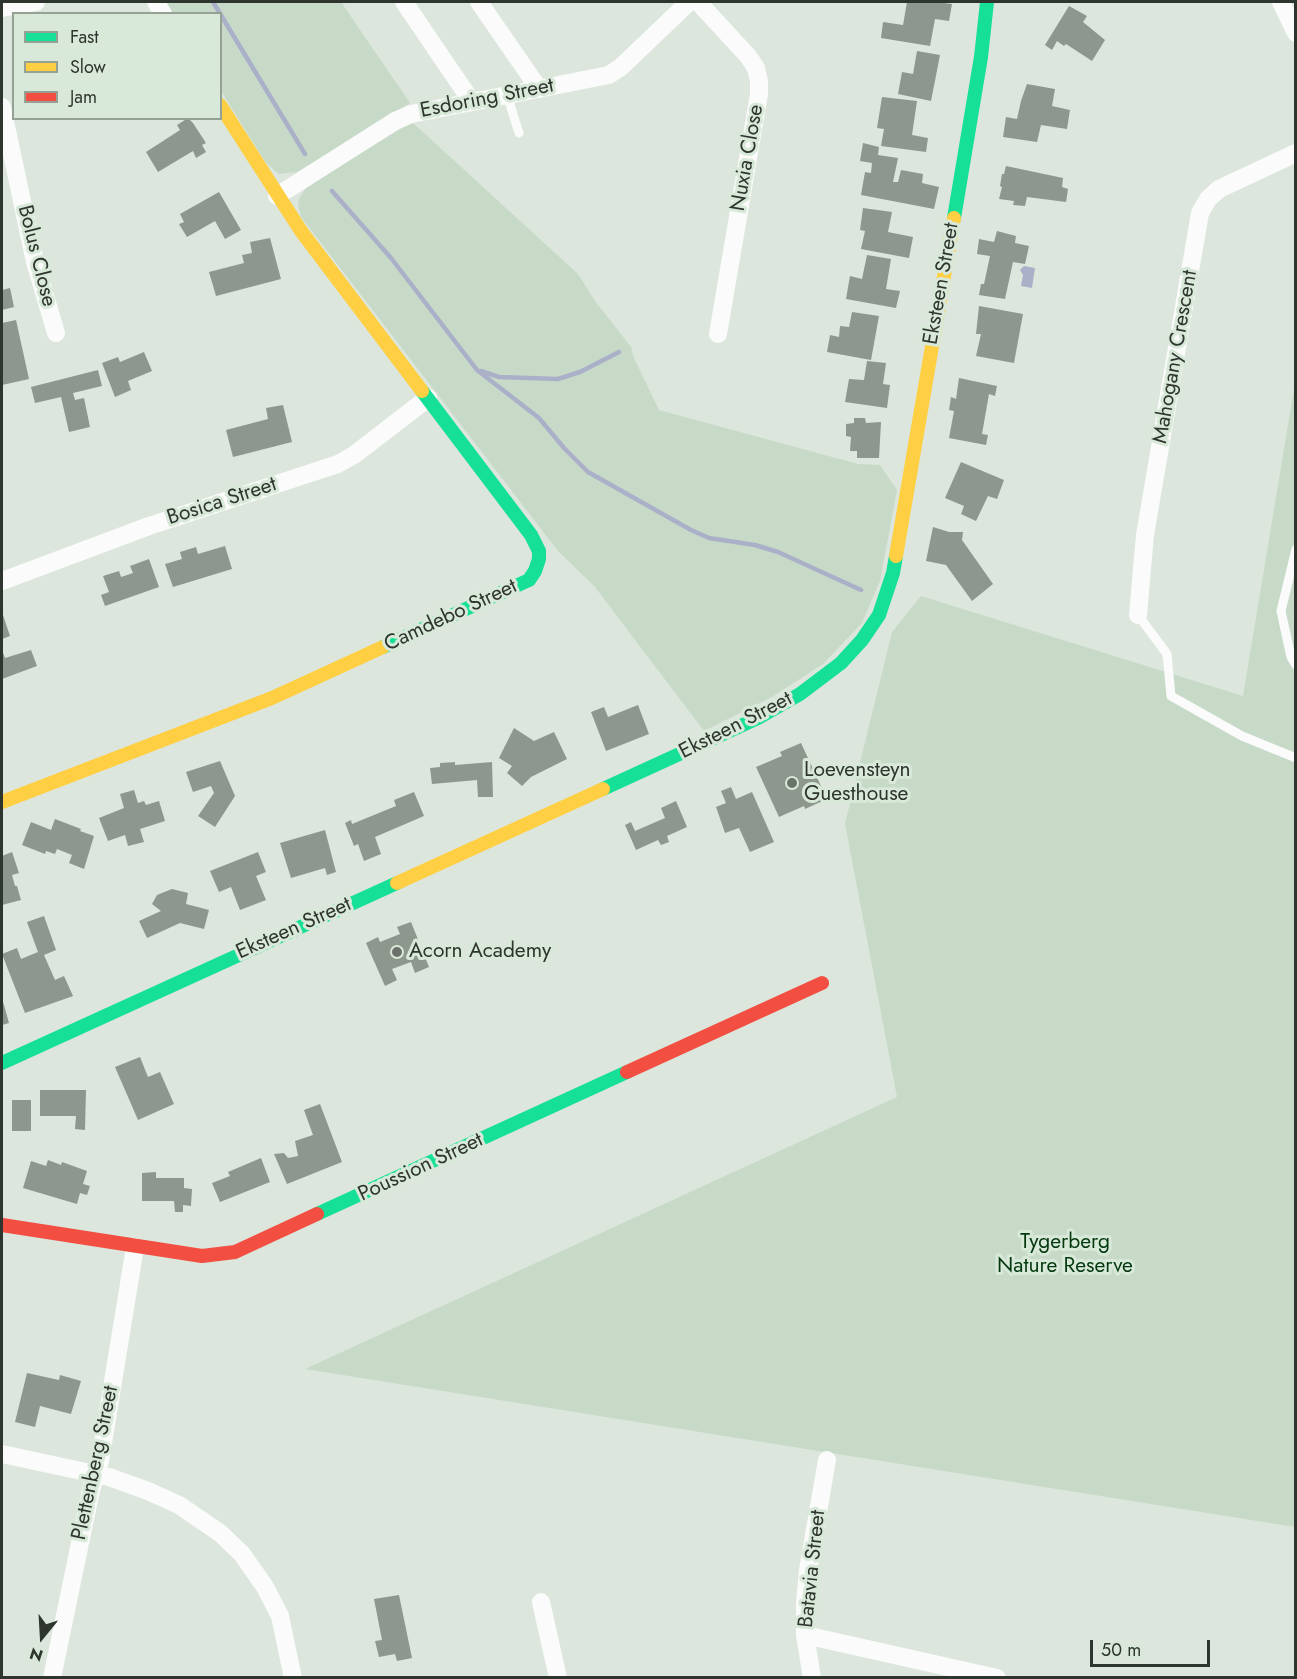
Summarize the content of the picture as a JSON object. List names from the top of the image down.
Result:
{
  "streets": {
    "street": [
      "Esdoring Street",
      "Nuxia Close",
      "Bolus Close",
      "Eksteen Street",
      "Mahogany Crescent",
      "Bosica Street",
      "Camdebo Street",
      "Poussion Street",
      "Plettenberg Street",
      "Batavia Street"
    ]
  },
  "crossings": [
    ["Esdoring Street", "Camdebo Street"],
    ["Bosica Street", "Camdebo Street"],
    ["Poussion Street", "Plettenberg Street"]
  ],
  "parks": ["Tygerberg Nature Reserve"],
  "places": ["Loevensteyn Guesthouse", "Acorn Academy"],
  "legend": ["Fast", "Slow", "Jam"],
  "scale_bar": "50 m",
  "north": "bottom"
}
